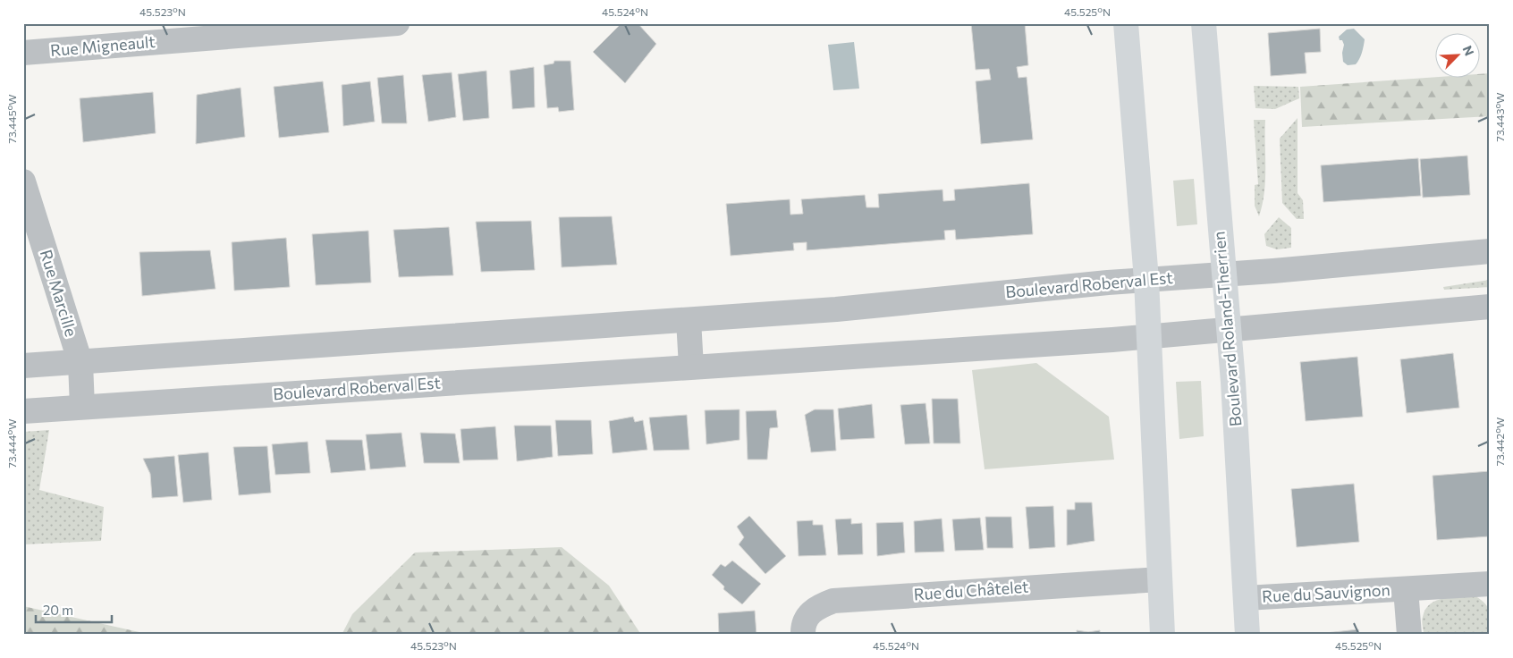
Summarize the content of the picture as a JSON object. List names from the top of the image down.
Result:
{
  "streets": {
    "main road": ["Boulevard Roland-Therrien"],
    "street": [
      "Rue Migneault",
      "Boulevard Roberval Est",
      "Rue Marcille",
      "Rue du Châtelet",
      "Rue du Sauvignon"
    ]
  },
  "crossings": [
    ["Boulevard Roberval Est", "Rue Marcille"],
    ["Boulevard Roberval Est", "Boulevard Roland-Therrien"],
    ["Boulevard Roland-Therrien", "Rue du Sauvignon"]
  ],
  "scale_bar": "20 m",
  "north": "top right",
  "coordinates": [
    "45.523°N",
    "45.524°N",
    "45.525°N",
    "73.443°W",
    "73.445°W",
    "73.442°W",
    "73.444°W"
  ]
}
